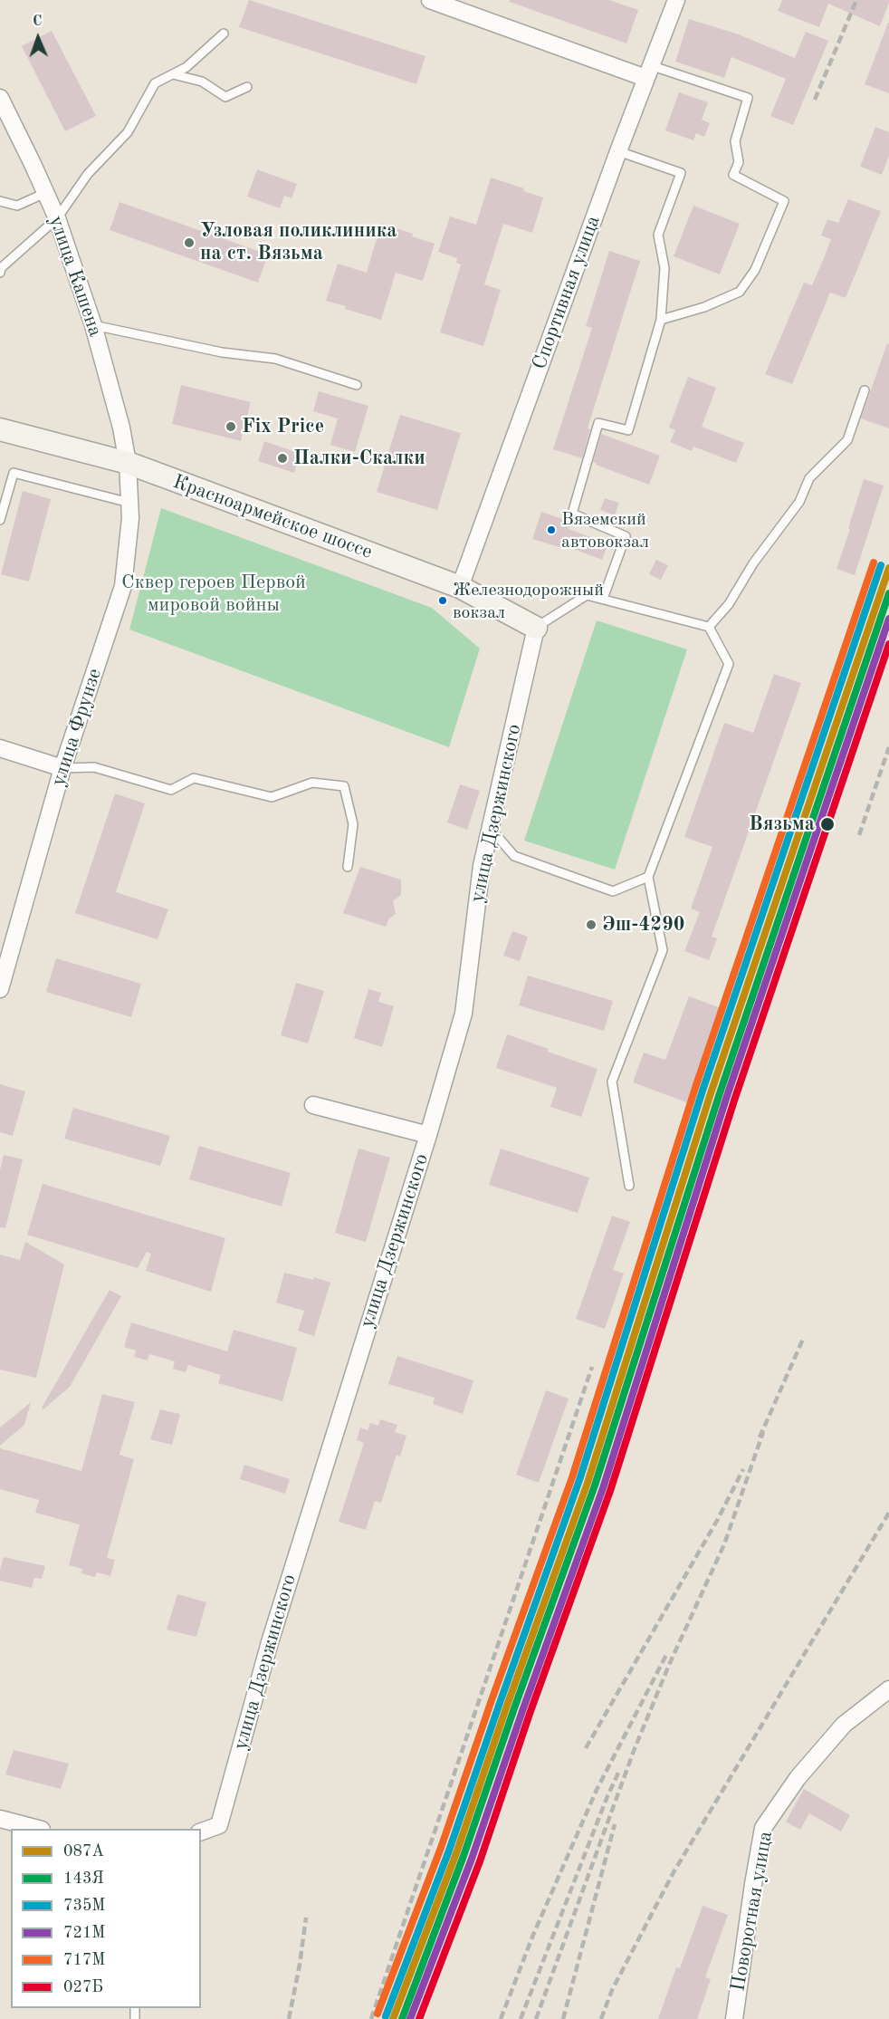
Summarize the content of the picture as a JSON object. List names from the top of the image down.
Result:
{
  "streets": {
    "street": [
      "улица Кашена",
      "Спортивная улица",
      "Красноармейское шоссе",
      "улица Фрунзе",
      "улица Дзержинского",
      "Поворотная улица"
    ]
  },
  "crossings": [
    ["улица Кашена", "Красноармейское шоссе"],
    ["улица Кашена", "улица Фрунзе"],
    ["Спортивная улица", "Красноармейское шоссе"],
    ["Красноармейское шоссе", "улица Фрунзе"],
    ["Красноармейское шоссе", "улица Дзержинского"]
  ],
  "parks": ["Сквер героев Первой мировой войны"],
  "places": [
    "Узловая поликлиника на ст. Вязьма",
    "Fix Price",
    "Палки-Скалки",
    "Вяземский автовокзал",
    "Железнодорожный вокзал",
    "Вязьма",
    "Эш-4290"
  ],
  "lines": [
    "transit line 717М",
    "transit line 735М",
    "transit line 087А",
    "transit line 143Я",
    "transit line 721М",
    "transit line 027Б"
  ],
  "legend": [
    "087А",
    "143Я",
    "735М",
    "721М",
    "717М",
    "027Б"
  ],
  "north": "top"
}
